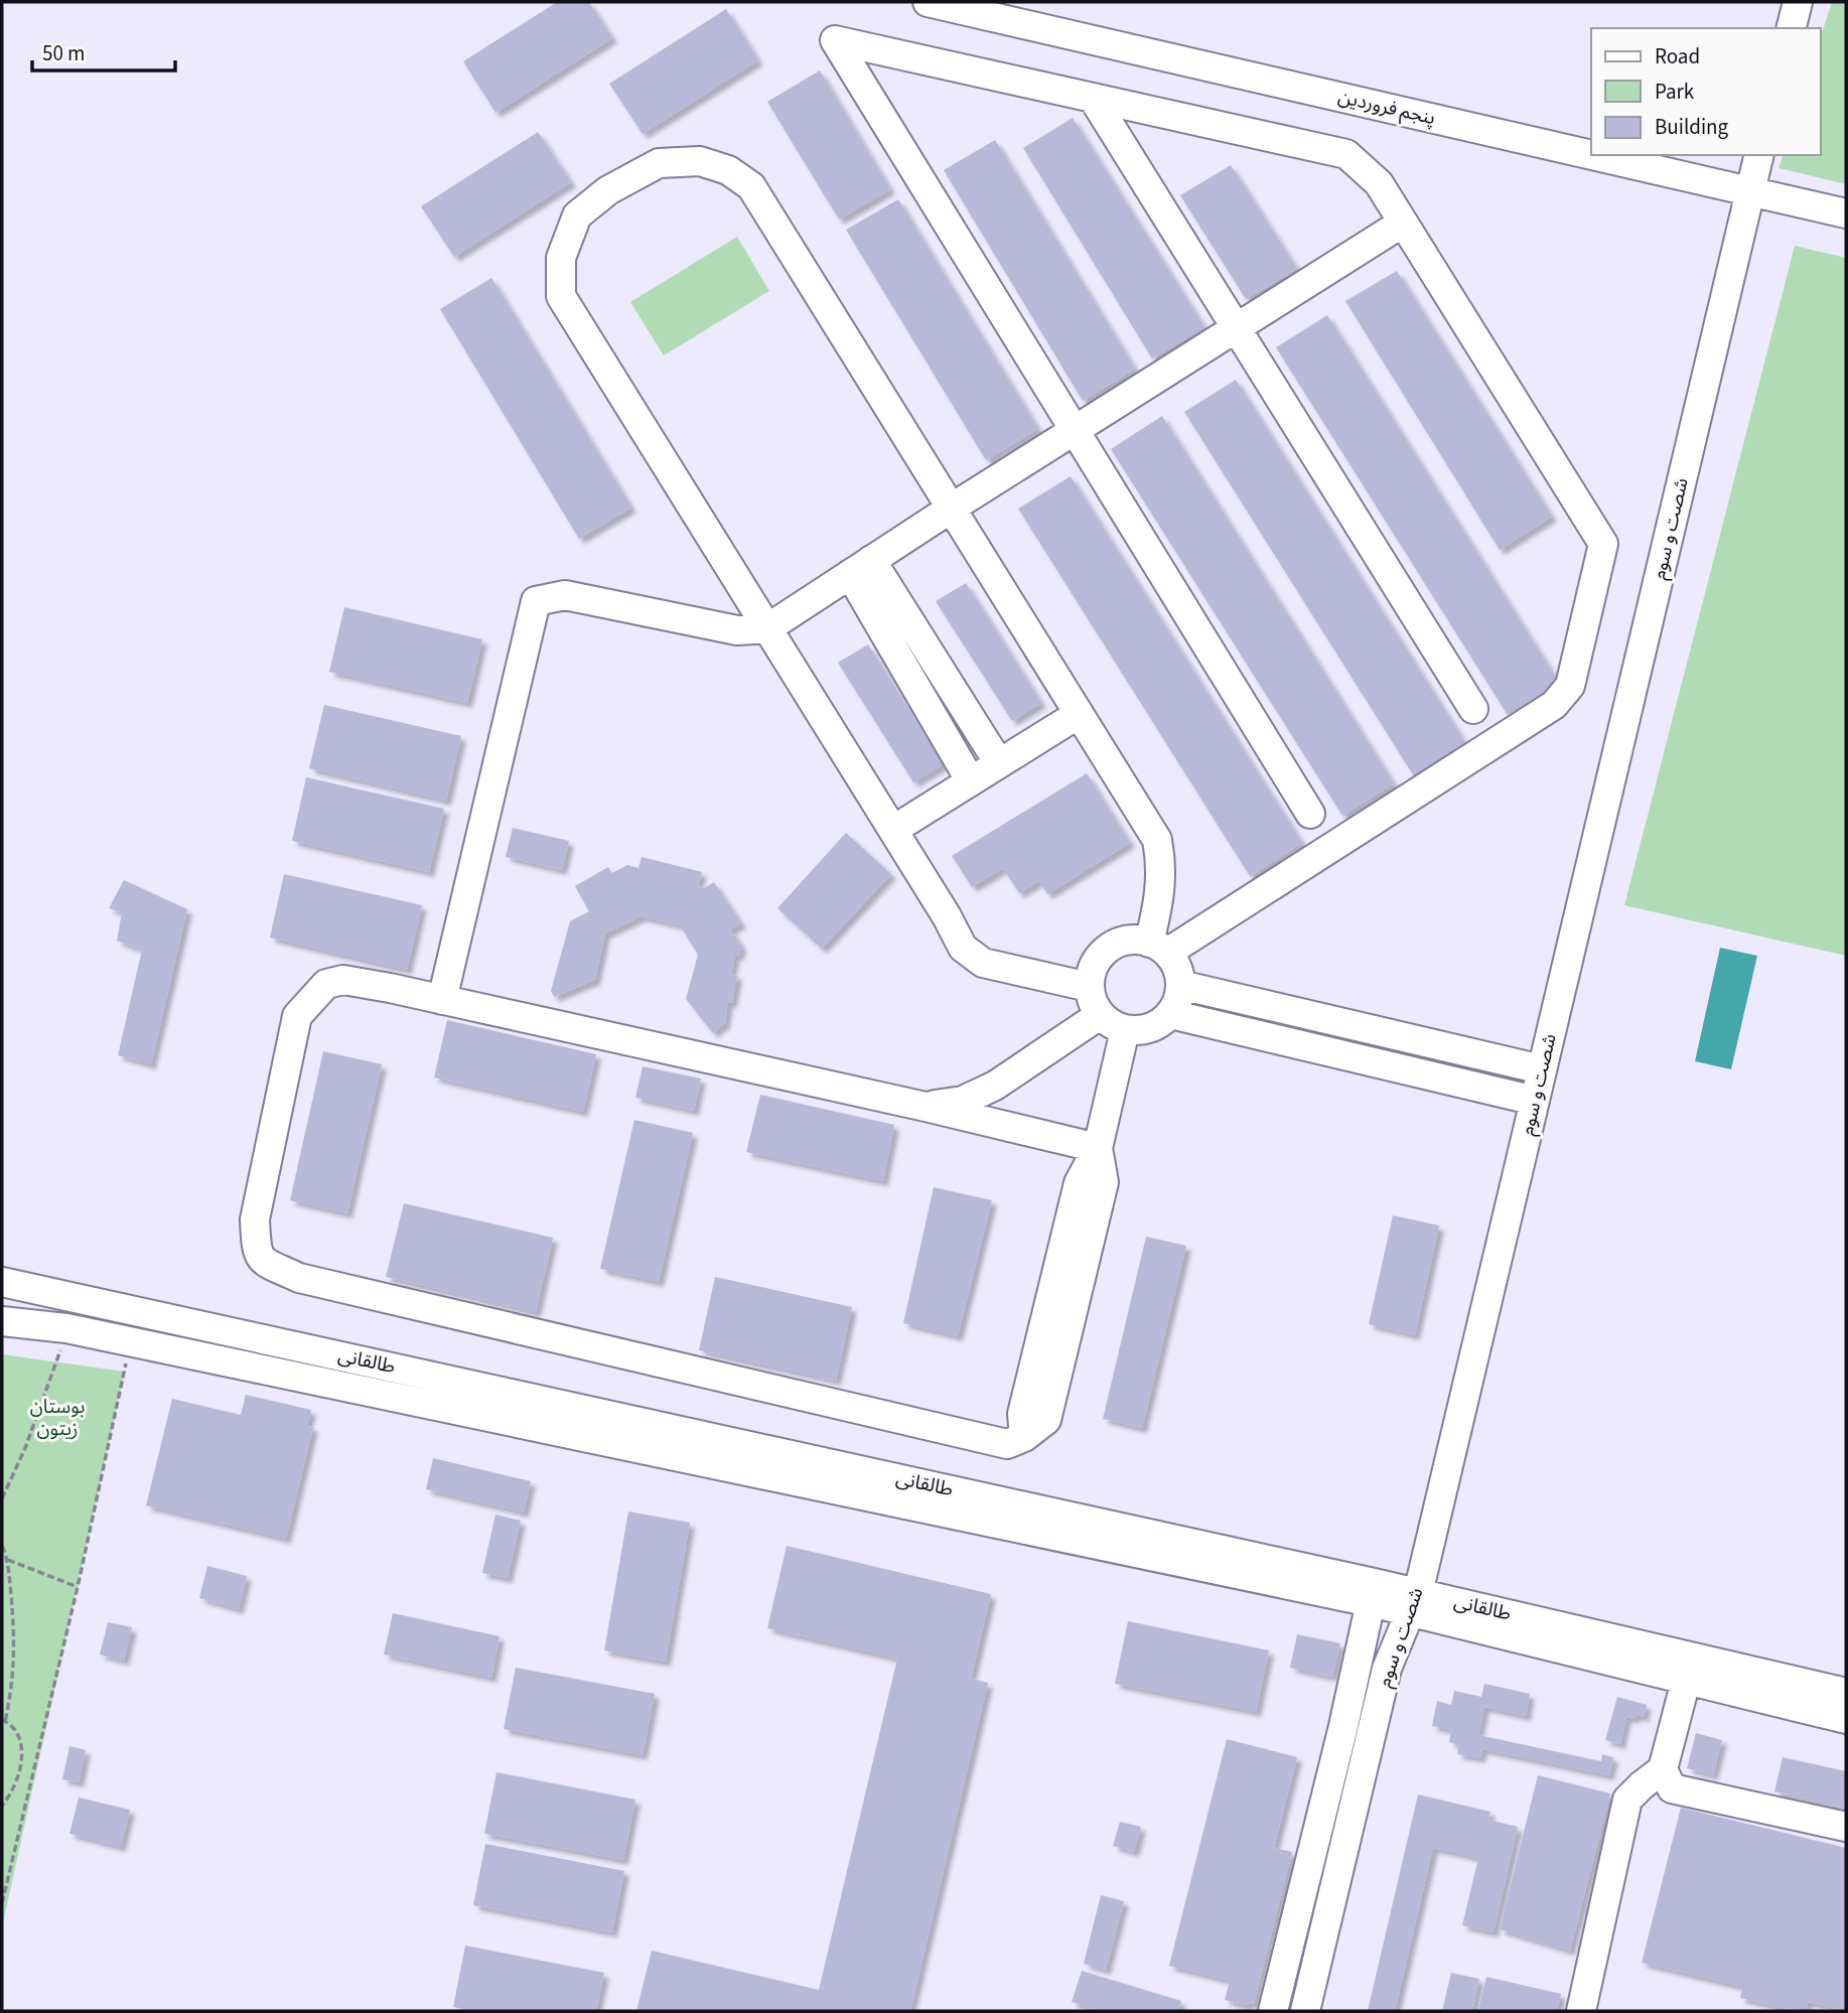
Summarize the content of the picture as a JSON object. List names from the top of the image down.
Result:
{
  "streets": {
    "street": ["پنجم فروردین", "شصت و سوم", "طالقانی"]
  },
  "crossings": [
    ["پنجم فروردین", "شصت و سوم"],
    ["شصت و سوم", "طالقانی"]
  ],
  "parks": ["بوستان زیتون"],
  "legend": ["Road", "Park", "Building"],
  "scale_bar": "50 m"
}
